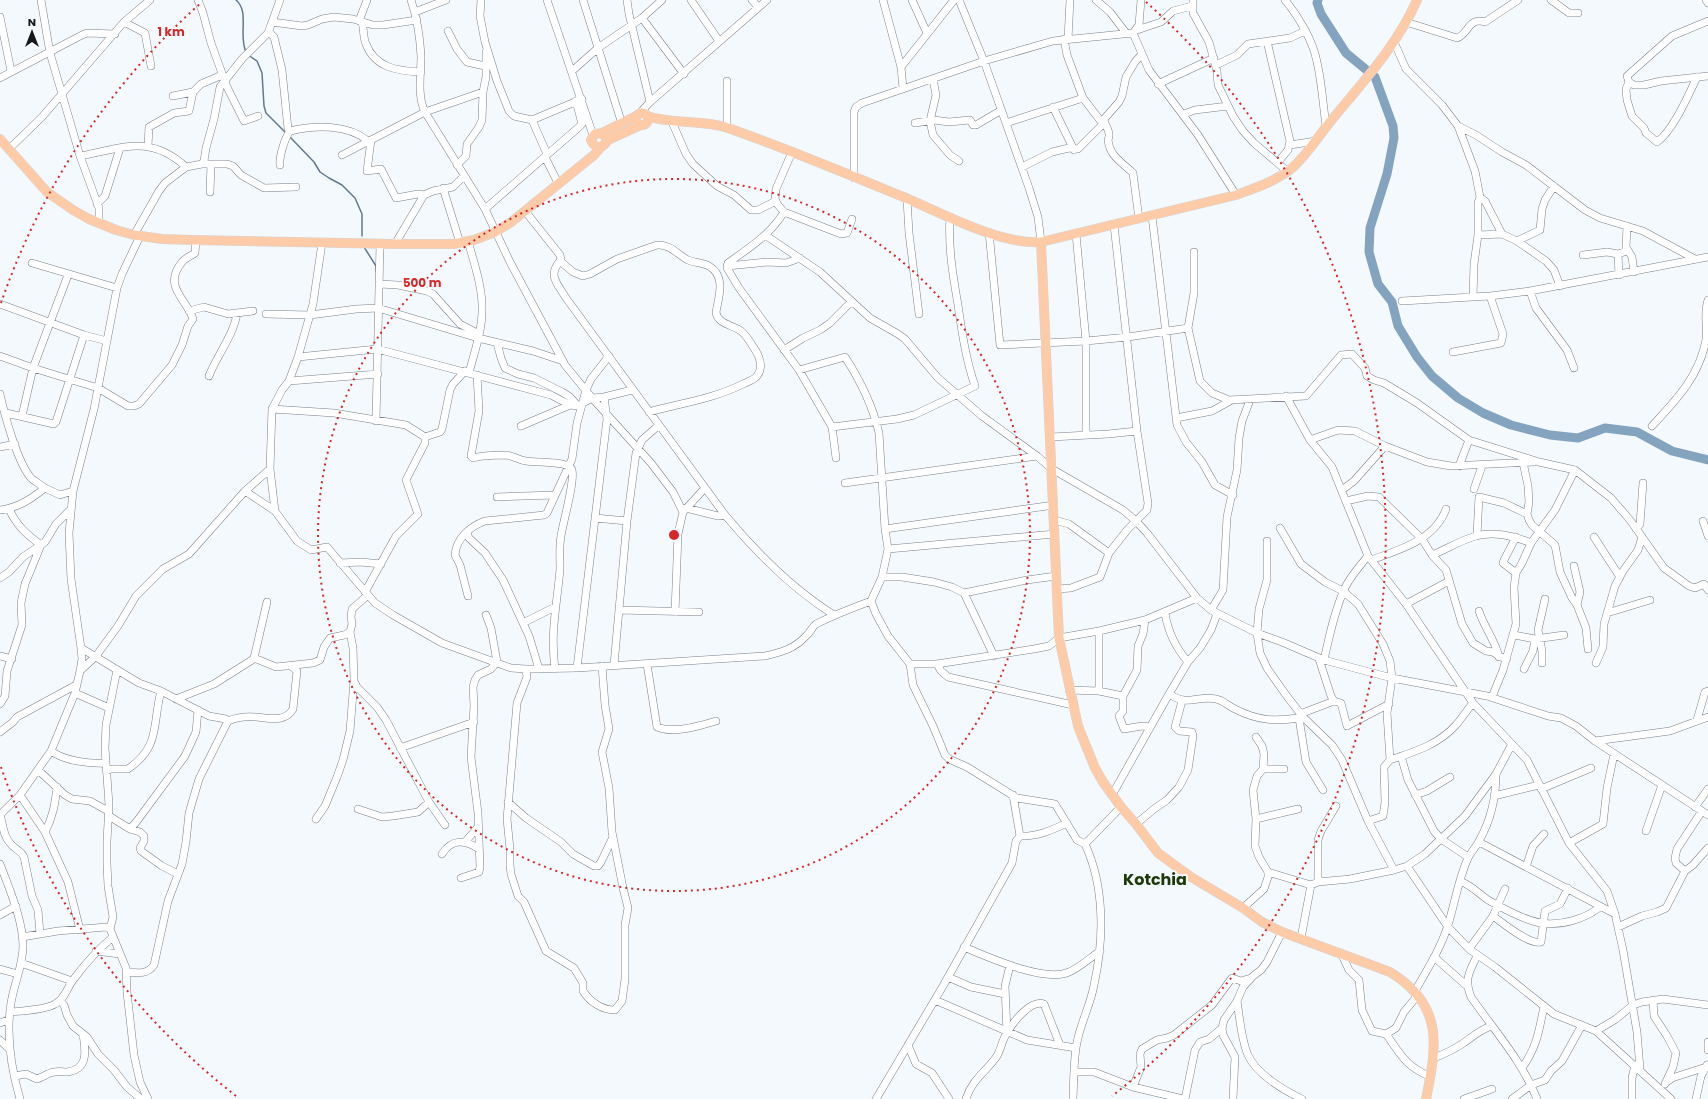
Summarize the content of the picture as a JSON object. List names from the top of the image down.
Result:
{
  "districts": ["Kotchia"],
  "north": "top",
  "rings": ["1 km", "500 m"]
}
